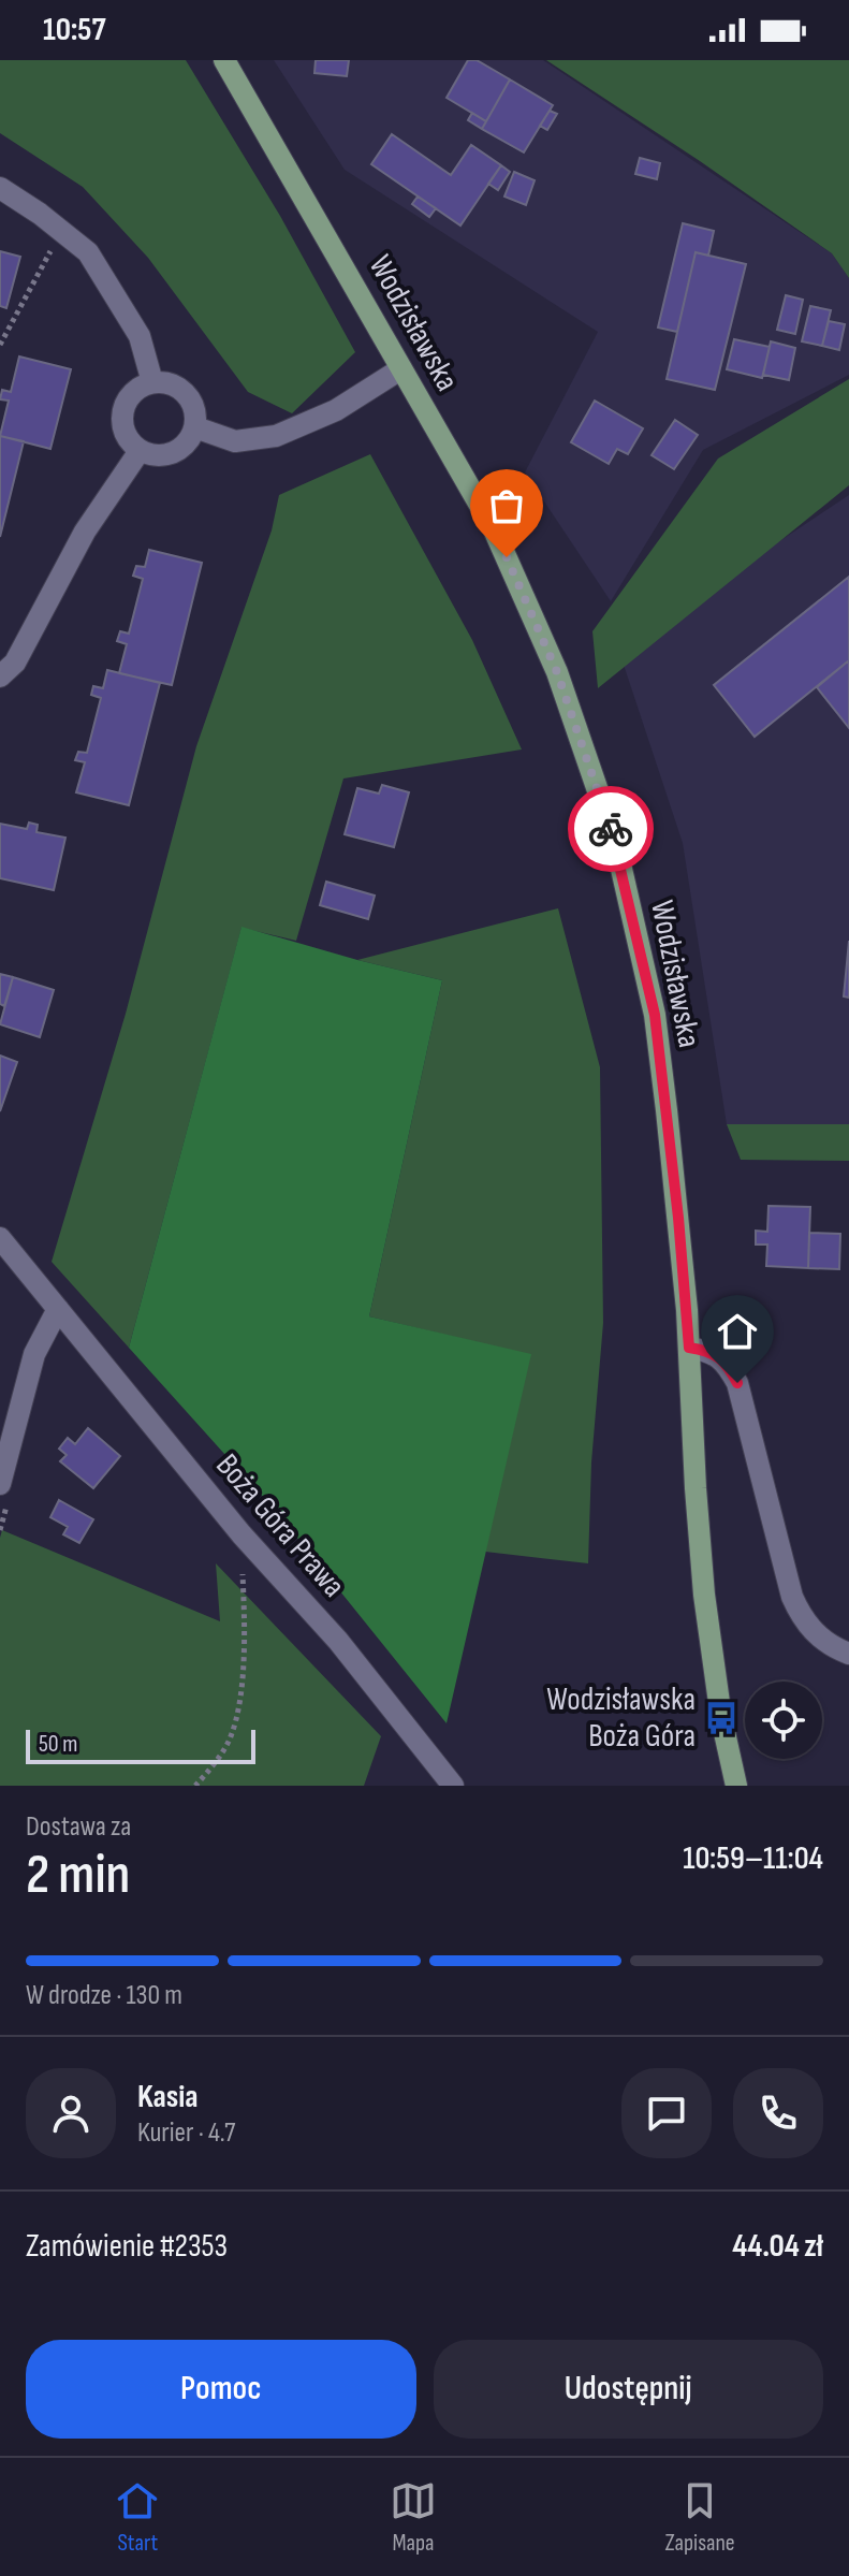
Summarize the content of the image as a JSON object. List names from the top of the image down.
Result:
{
  "streets": {
    "main road": ["Wodzisławska"],
    "street": ["Boża Góra Prawa"]
  },
  "places": {
    "bus stop": ["Wodzisławska Boża Góra"]
  },
  "scale_bar": "50 m",
  "page": {
    "status": "10:57",
    "scale": "50 m",
    "heading": ["2 min", "Dostawa za", "10:59–11:04"],
    "panel": [
      "Kasia",
      "Kurier · 4.7",
      "Zamówienie #2353",
      "44.04 zł"
    ],
    "bar": "W drodze · 130 m",
    "buttons": ["Pomoc", "Udostępnij"],
    "tabs": ["Start", "Mapa", "Zapisane"]
  }
}
